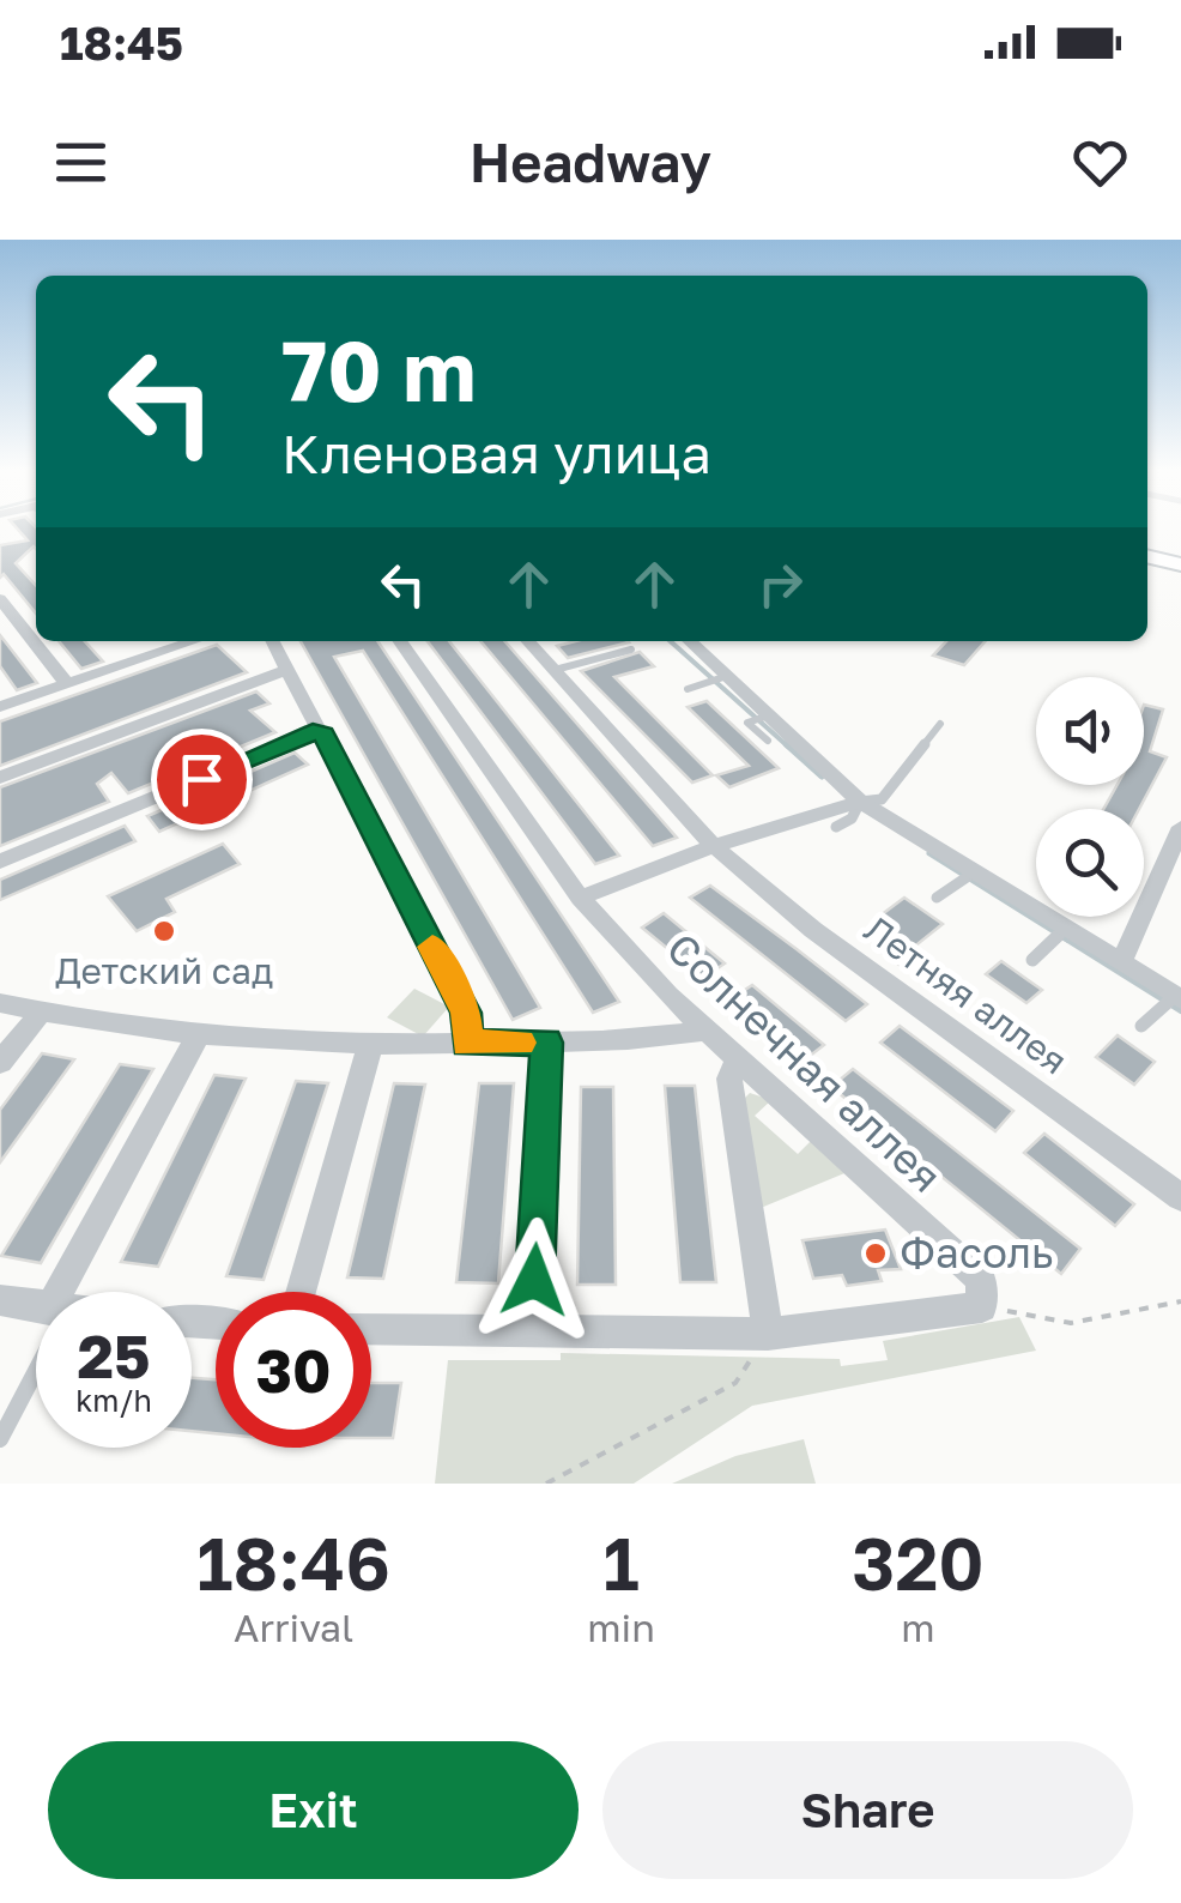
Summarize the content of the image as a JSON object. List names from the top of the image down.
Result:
{
  "streets": {
    "street": ["Летняя аллея", "Солнечная аллея"]
  },
  "places": ["Детский сад", "Фасоль"],
  "page": {
    "status": "18:45",
    "header": "Headway",
    "turn": ["70 m", "Кленовая улица"],
    "speed": "25 km/h",
    "limit": "30",
    "eta": [
      "18:46",
      "Arrival",
      "1",
      "min",
      "320",
      "m"
    ],
    "buttons": ["Exit", "Share"]
  }
}
